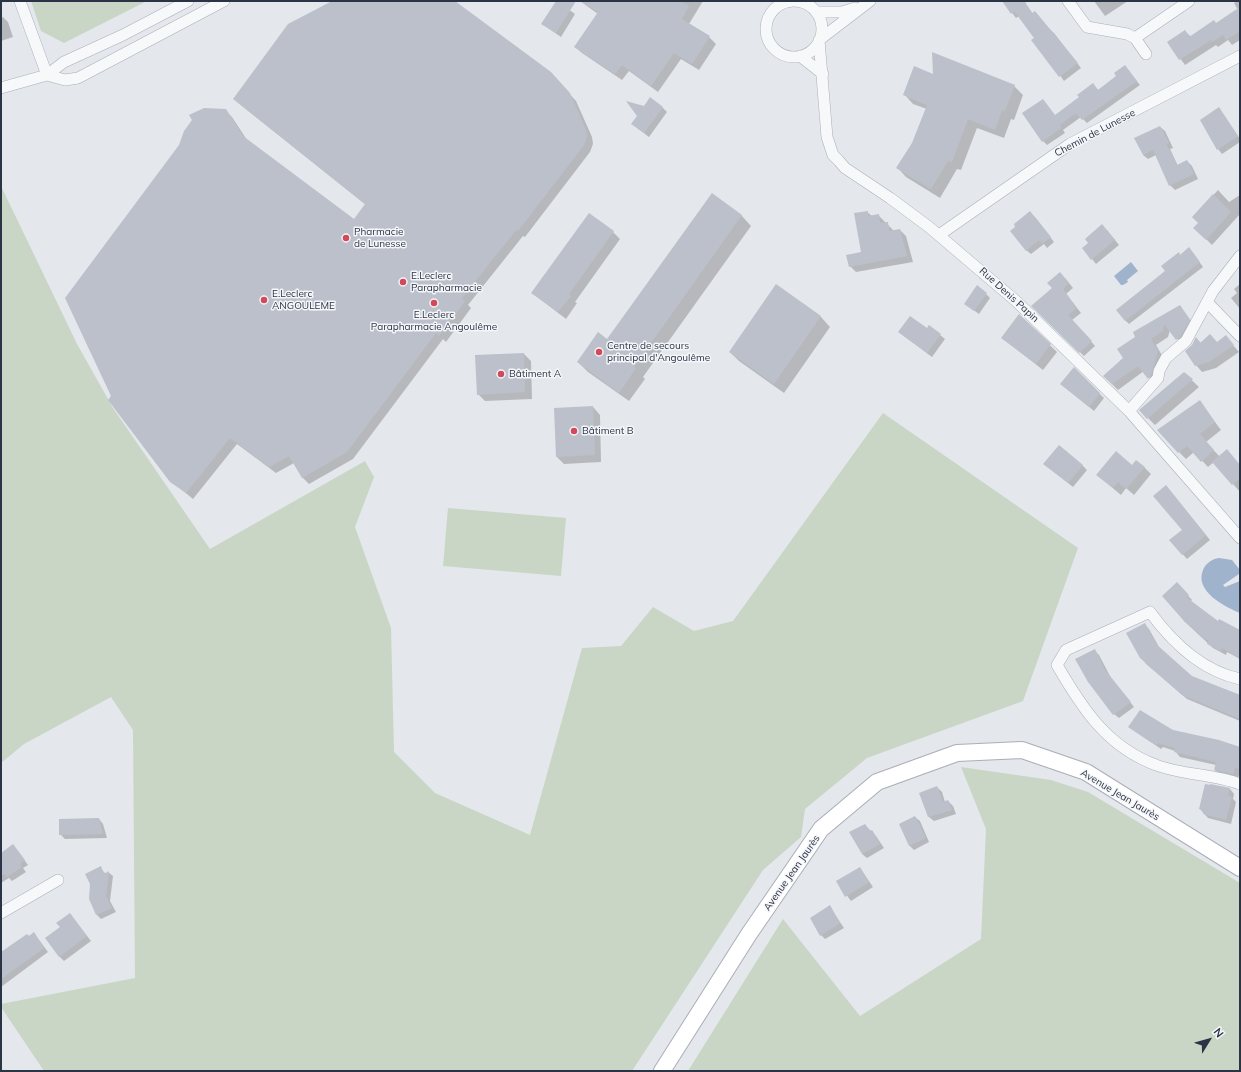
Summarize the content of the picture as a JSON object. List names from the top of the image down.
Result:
{
  "streets": {
    "main road": ["Avenue Jean Jaurès"],
    "street": ["Chemin de Lunesse", "Rue Denis Papin"]
  },
  "crossings": [
    ["Chemin de Lunesse", "Rue Denis Papin"]
  ],
  "places": [
    "Pharmacie de Lunesse",
    "E.Leclerc Parapharmacie",
    "E.Leclerc ANGOULEME",
    "E.Leclerc Parapharmacie Angoulême",
    "Centre de secours principal d'Angoulême",
    "Bâtiment A",
    "Bâtiment B"
  ],
  "north": "top right"
}
